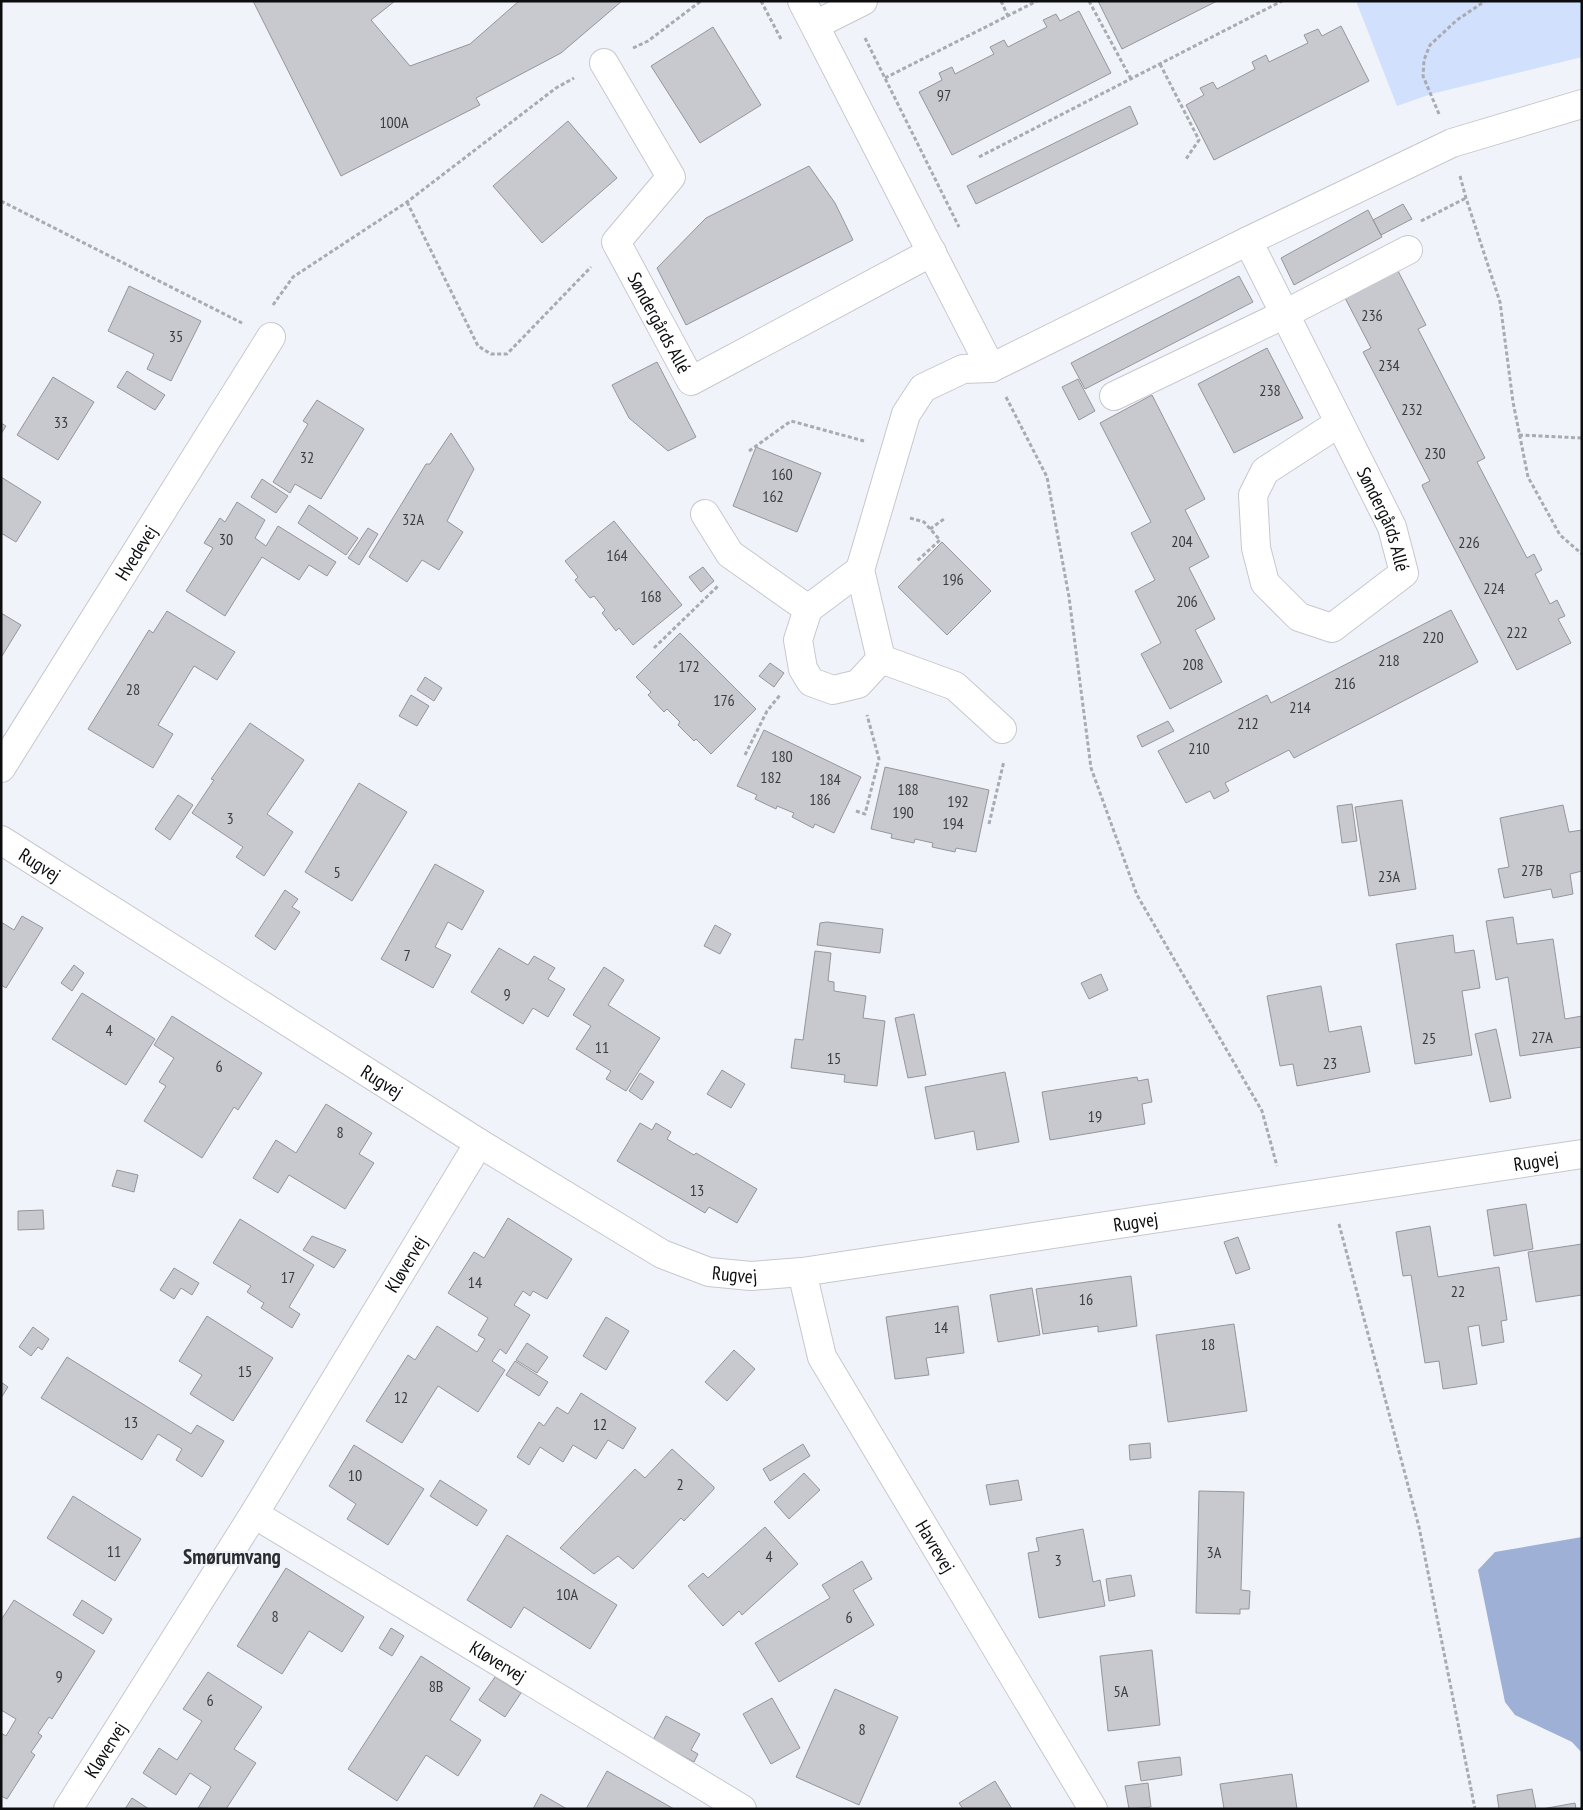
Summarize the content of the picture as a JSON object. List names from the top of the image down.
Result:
{
  "streets": {
    "street": [
      "Søndergårds Allé",
      "Hvedevej",
      "Rugvej",
      "Kløvervej",
      "Havrevej"
    ]
  },
  "crossings": [
    ["Rugvej", "Kløvervej"],
    ["Rugvej", "Havrevej"]
  ],
  "districts": ["Smørumvang"],
  "house_numbers": [
    "97",
    "100A",
    "236",
    "35",
    "234",
    "238",
    "232",
    "33",
    "230",
    "32",
    "160",
    "162",
    "32A",
    "30",
    "204",
    "226",
    "164",
    "196",
    "224",
    "168",
    "206",
    "222",
    "220",
    "218",
    "208",
    "172",
    "216",
    "28",
    "176",
    "214",
    "212",
    "210",
    "180",
    "182",
    "184",
    "188",
    "186",
    "192",
    "190",
    "3",
    "194",
    "27B",
    "5",
    "23A",
    "7",
    "9",
    "4",
    "27A",
    "25",
    "11",
    "15",
    "23",
    "6",
    "19",
    "8",
    "13",
    "17",
    "14",
    "22",
    "16",
    "14",
    "18",
    "15",
    "12",
    "13",
    "12",
    "10",
    "2",
    "11",
    "3A",
    "4",
    "3",
    "10A",
    "8",
    "6",
    "9",
    "8B",
    "5A",
    "6",
    "8"
  ]
}
